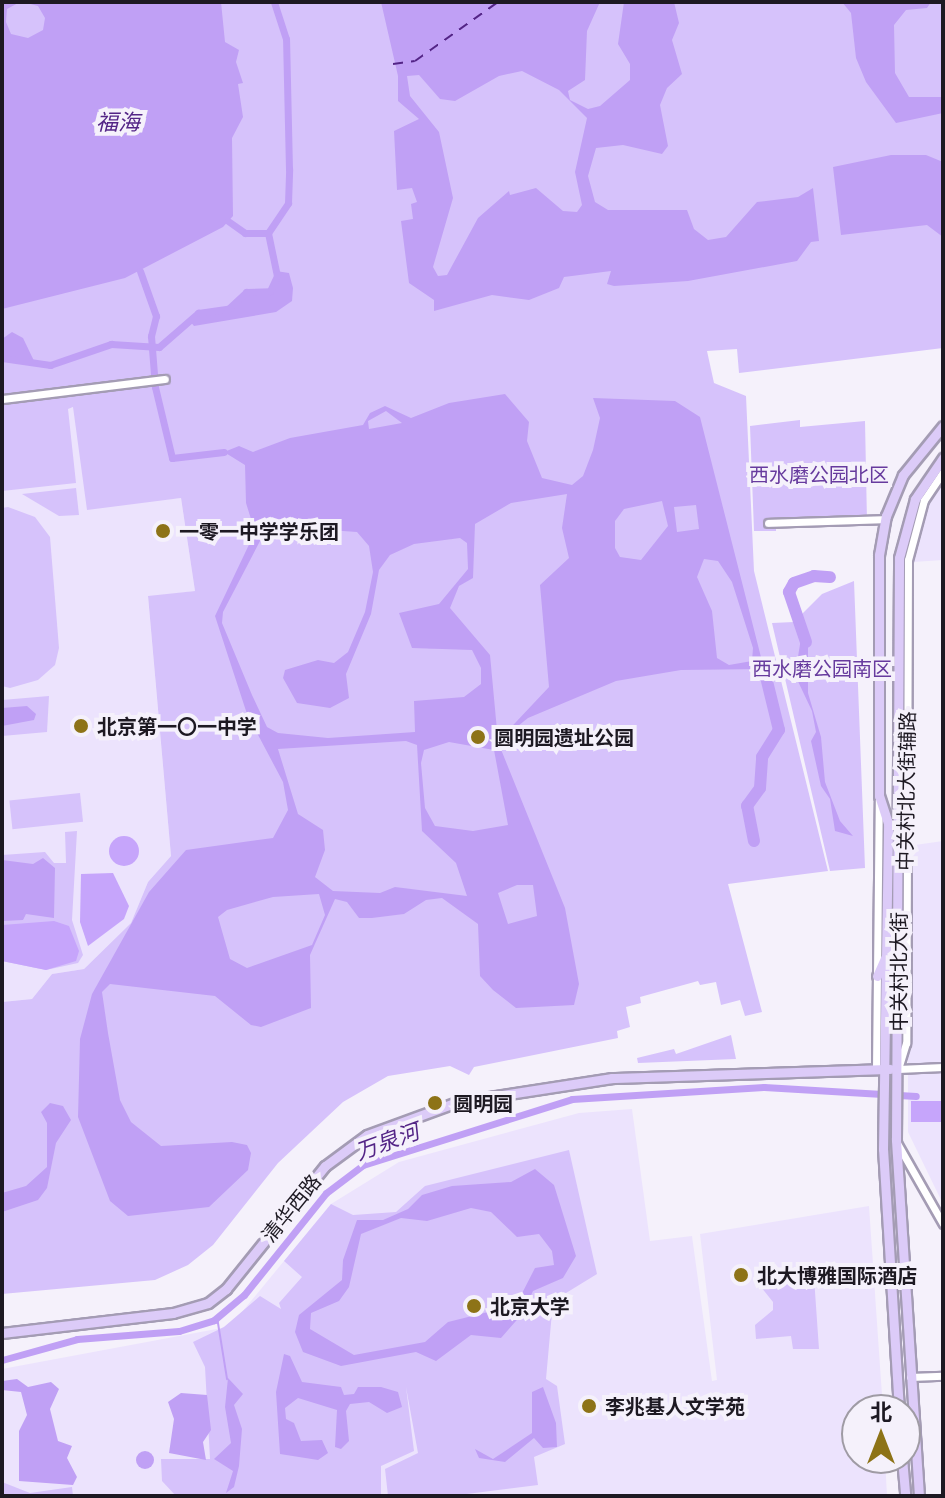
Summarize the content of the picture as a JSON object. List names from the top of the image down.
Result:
{
  "streets": {
    "main road": ["中关村北大街", "清华西路"],
    "street": ["中关村北大街辅路"]
  },
  "crossings": [
    ["中关村北大街辅路", "中关村北大街"],
    ["中关村北大街辅路", "清华西路"],
    ["中关村北大街", "清华西路"]
  ],
  "water": ["福海", "万泉河"],
  "parks": ["西水磨公园北区", "西水磨公园南区"],
  "places": [
    "一零一中学学乐团",
    "北京第一〇一中学",
    "圆明园遗址公园",
    "圆明园",
    "北大博雅国际酒店",
    "北京大学",
    "李兆基人文学苑"
  ],
  "north": "top"
}
